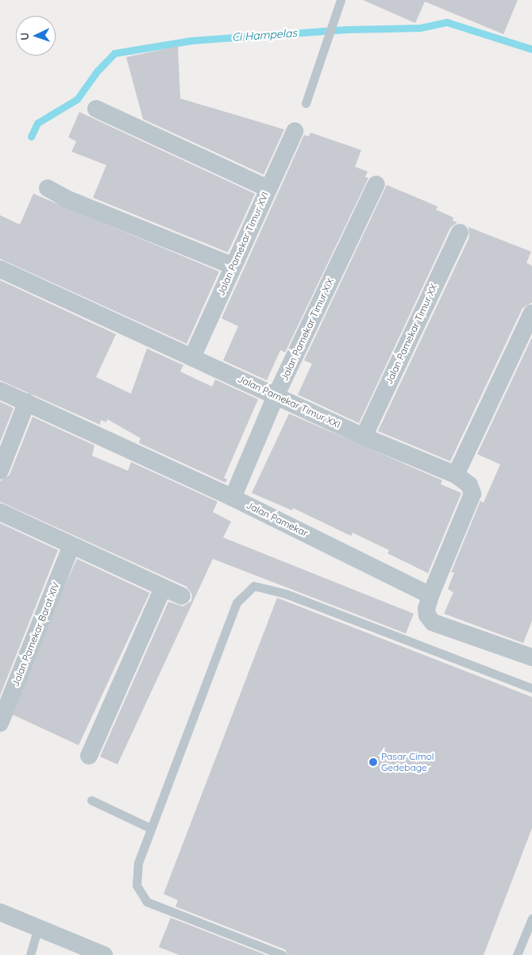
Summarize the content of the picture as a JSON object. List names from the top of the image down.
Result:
{
  "streets": {
    "street": [
      "Jalan Pamekar Timur XVI",
      "Jalan Pamekar Timur XIX",
      "Jalan Pamekar Timur XX",
      "Jalan Pamekar Timur XXI",
      "Jalan Pamekar",
      "Jalan Pamekar Barat XIV"
    ]
  },
  "crossings": [
    ["Jalan Pamekar Timur XVI", "Jalan Pamekar Timur XXI"],
    ["Jalan Pamekar Timur XIX", "Jalan Pamekar Timur XXI"],
    ["Jalan Pamekar Timur XIX", "Jalan Pamekar"],
    ["Jalan Pamekar Timur XX", "Jalan Pamekar Timur XXI"],
    ["Jalan Pamekar Timur XXI", "Jalan Pamekar"]
  ],
  "water": ["Ci Hampelas"],
  "places": ["Pasar Cimol Gedebage"],
  "north": "left"
}
